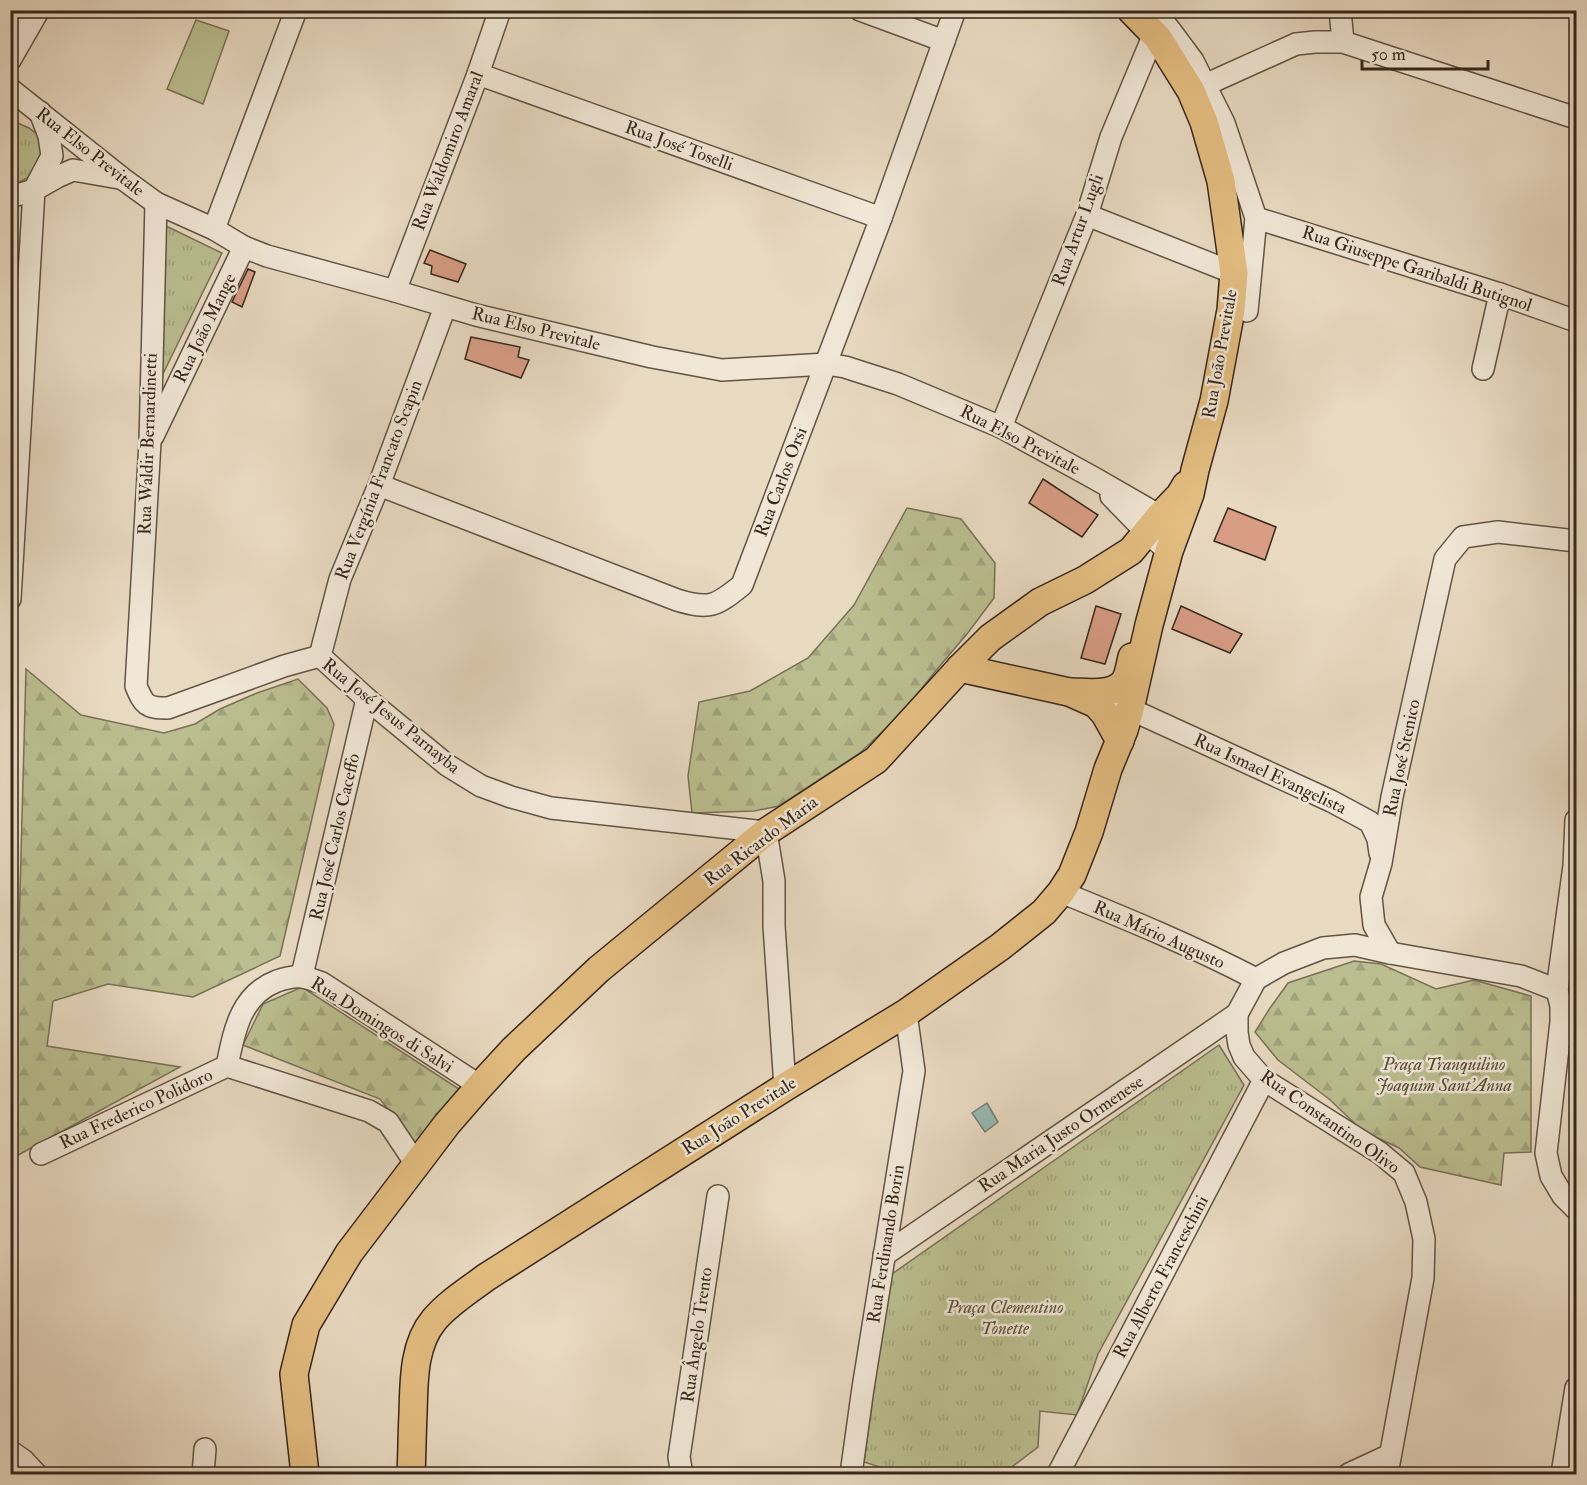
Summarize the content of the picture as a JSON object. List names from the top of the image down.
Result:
{
  "streets": {
    "main road": ["Rua João Previtale", "Rua Ricardo Maria"],
    "street": [
      "Rua José Toselli",
      "Rua Waldomiro Amaral",
      "Rua Elso Previtale",
      "Rua Artur Lugli",
      "Rua Giuseppe Garibaldi Butignol",
      "Rua João Mange",
      "Rua Waldir Bernardinetti",
      "Rua Vergínia Francato Scapin",
      "Rua Carlos Orsi",
      "Rua José Jesus Parnayba",
      "Rua José Stenico",
      "Rua Ismael Evangelista",
      "Rua José Carlos Caceffo",
      "Rua Mário Augusto",
      "Rua Domingos di Salvi",
      "Rua Frederico Polidoro",
      "Rua Constantino Olivo",
      "Rua Maria Justo Ormenese",
      "Rua Ferdinando Borin",
      "Rua Alberto Franceschini",
      "Rua Ângelo Trento"
    ]
  },
  "crossings": [
    ["Rua José Toselli", "Rua Waldomiro Amaral"],
    ["Rua José Toselli", "Rua Carlos Orsi"],
    ["Rua Waldomiro Amaral", "Rua Elso Previtale"],
    ["Rua Elso Previtale", "Rua Artur Lugli"],
    ["Rua Elso Previtale", "Rua João Mange"],
    ["Rua Elso Previtale", "Rua João Previtale"],
    ["Rua Elso Previtale", "Rua Waldir Bernardinetti"],
    ["Rua Elso Previtale", "Rua Vergínia Francato Scapin"],
    ["Rua Elso Previtale", "Rua Carlos Orsi"],
    ["Rua Elso Previtale", "Rua Ricardo Maria"],
    ["Rua Artur Lugli", "Rua João Previtale"],
    ["Rua Giuseppe Garibaldi Butignol", "Rua João Previtale"],
    ["Rua João Mange", "Rua Waldir Bernardinetti"],
    ["Rua João Previtale", "Rua Ismael Evangelista"],
    ["Rua João Previtale", "Rua Ricardo Maria"],
    ["Rua João Previtale", "Rua Mário Augusto"],
    ["Rua João Previtale", "Rua Ferdinando Borin"],
    ["Rua Waldir Bernardinetti", "Rua José Jesus Parnayba"],
    ["Rua Vergínia Francato Scapin", "Rua Carlos Orsi"],
    ["Rua Vergínia Francato Scapin", "Rua José Jesus Parnayba"],
    ["Rua José Jesus Parnayba", "Rua José Carlos Caceffo"],
    ["Rua José Jesus Parnayba", "Rua Ricardo Maria"],
    ["Rua José Stenico", "Rua Ismael Evangelista"],
    ["Rua José Carlos Caceffo", "Rua Domingos di Salvi"],
    ["Rua Ricardo Maria", "Rua Domingos di Salvi"],
    ["Rua Ricardo Maria", "Rua Frederico Polidoro"],
    ["Rua Mário Augusto", "Rua Constantino Olivo"],
    ["Rua Domingos di Salvi", "Rua Frederico Polidoro"],
    ["Rua Constantino Olivo", "Rua Maria Justo Ormenese"],
    ["Rua Constantino Olivo", "Rua Alberto Franceschini"],
    ["Rua Maria Justo Ormenese", "Rua Ferdinando Borin"]
  ],
  "parks": ["Praça Tranquilino Joaquim Sant’Anna", "Praça Clementino Tonette"],
  "scale_bar": "50 m"
}
